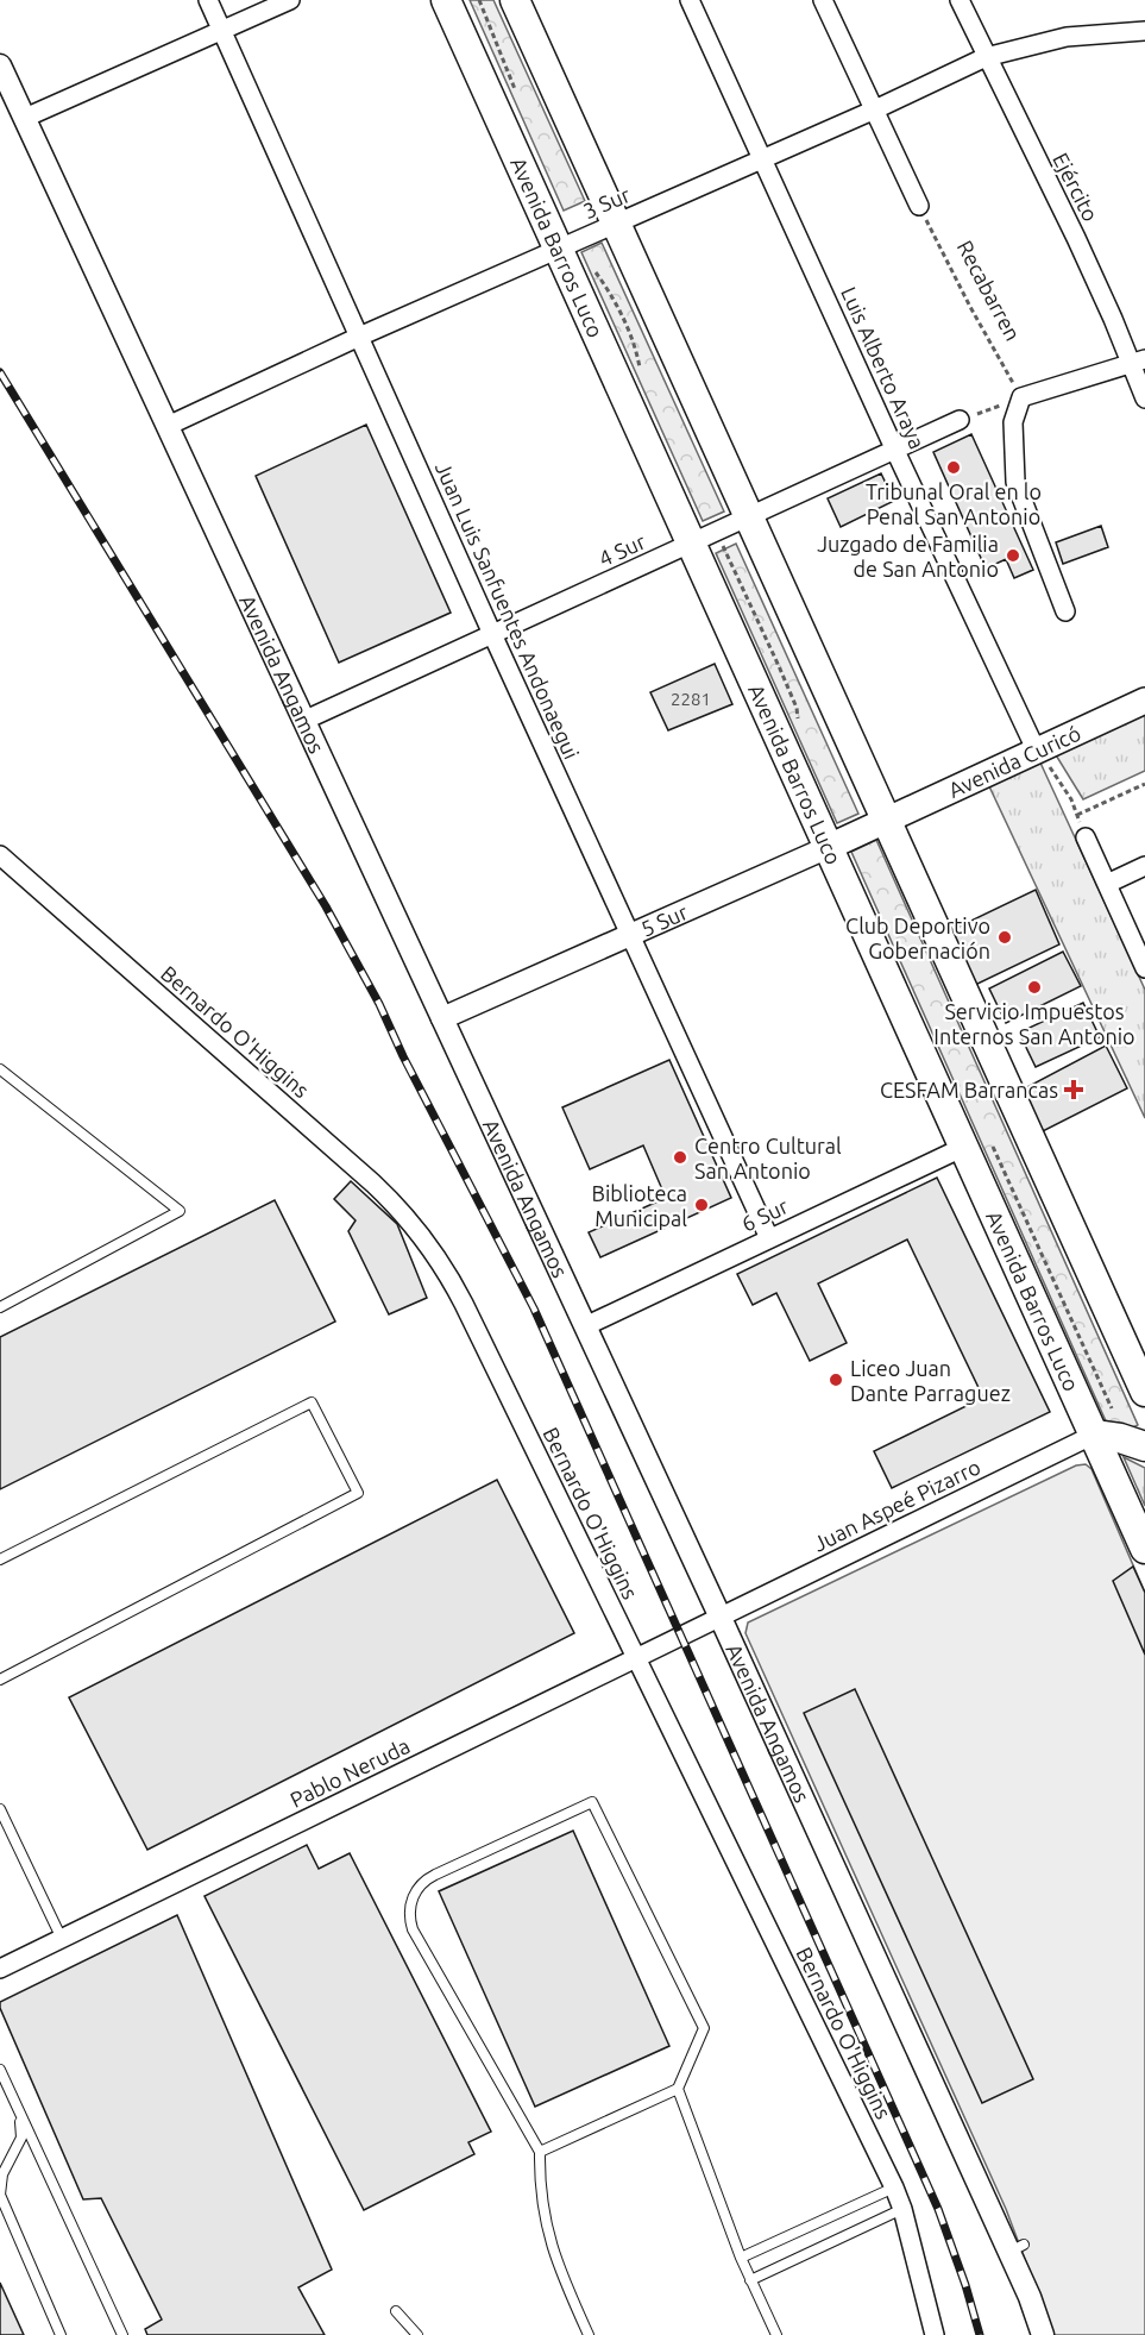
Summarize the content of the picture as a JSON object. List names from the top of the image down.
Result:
{
  "streets": {
    "main road": ["Avenida Barros Luco", "Avenida Curicó", "5 Sur"],
    "street": [
      "Ejército",
      "3 Sur",
      "Luis Alberto Araya",
      "4 Sur",
      "Juan Luis Sanfuentes Andonaegui",
      "Avenida Angamos",
      "Bernardo O'Higgins",
      "6 Sur",
      "Juan Aspeé Pizarro",
      "Pablo Neruda"
    ],
    "path": ["Recabarren"]
  },
  "crossings": [
    ["Ejército", "3 Sur"],
    ["3 Sur", "Avenida Barros Luco"],
    ["3 Sur", "Luis Alberto Araya"],
    ["3 Sur", "Juan Luis Sanfuentes Andonaegui"],
    ["3 Sur", "Avenida Angamos"],
    ["Avenida Barros Luco", "4 Sur"],
    ["Avenida Barros Luco", "5 Sur"],
    ["Avenida Barros Luco", "6 Sur"],
    ["Avenida Barros Luco", "Juan Aspeé Pizarro"],
    ["Luis Alberto Araya", "4 Sur"],
    ["Luis Alberto Araya", "Avenida Curicó"],
    ["4 Sur", "Juan Luis Sanfuentes Andonaegui"],
    ["4 Sur", "Avenida Angamos"],
    ["Juan Luis Sanfuentes Andonaegui", "5 Sur"],
    ["Juan Luis Sanfuentes Andonaegui", "6 Sur"],
    ["Avenida Angamos", "5 Sur"],
    ["Avenida Angamos", "6 Sur"],
    ["Avenida Angamos", "Juan Aspeé Pizarro"],
    ["Avenida Angamos", "Pablo Neruda"],
    ["Avenida Curicó", "5 Sur"],
    ["Bernardo O'Higgins", "Pablo Neruda"],
    ["Juan Aspeé Pizarro", "Pablo Neruda"]
  ],
  "places": {
    "other": [
      "Tribunal Oral en lo Penal San Antonio",
      "Juzgado de Familia de San Antonio",
      "Club Deportivo Gobernación",
      "Servicio Impuestos Internos San Antonio",
      "Centro Cultural San Antonio",
      "Biblioteca Municipal",
      "Liceo Juan Dante Parraguez"
    ],
    "health": ["CESFAM Barrancas"]
  },
  "house_numbers": ["2281"]
}
